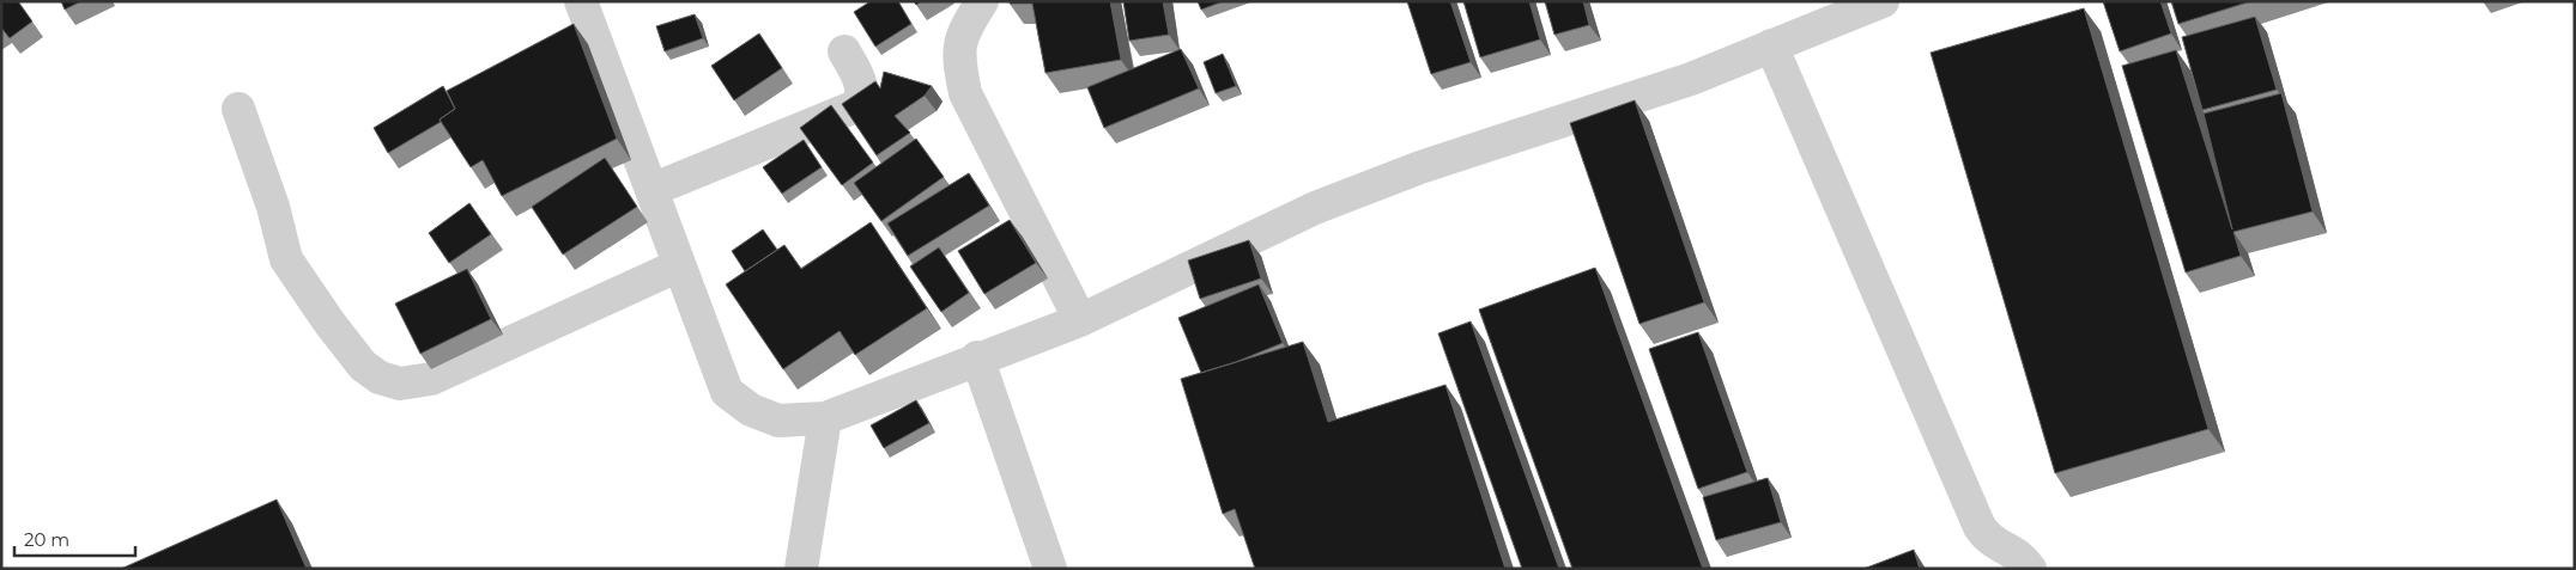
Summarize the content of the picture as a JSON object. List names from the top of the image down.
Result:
{
  "scale_bar": "20 m"
}
